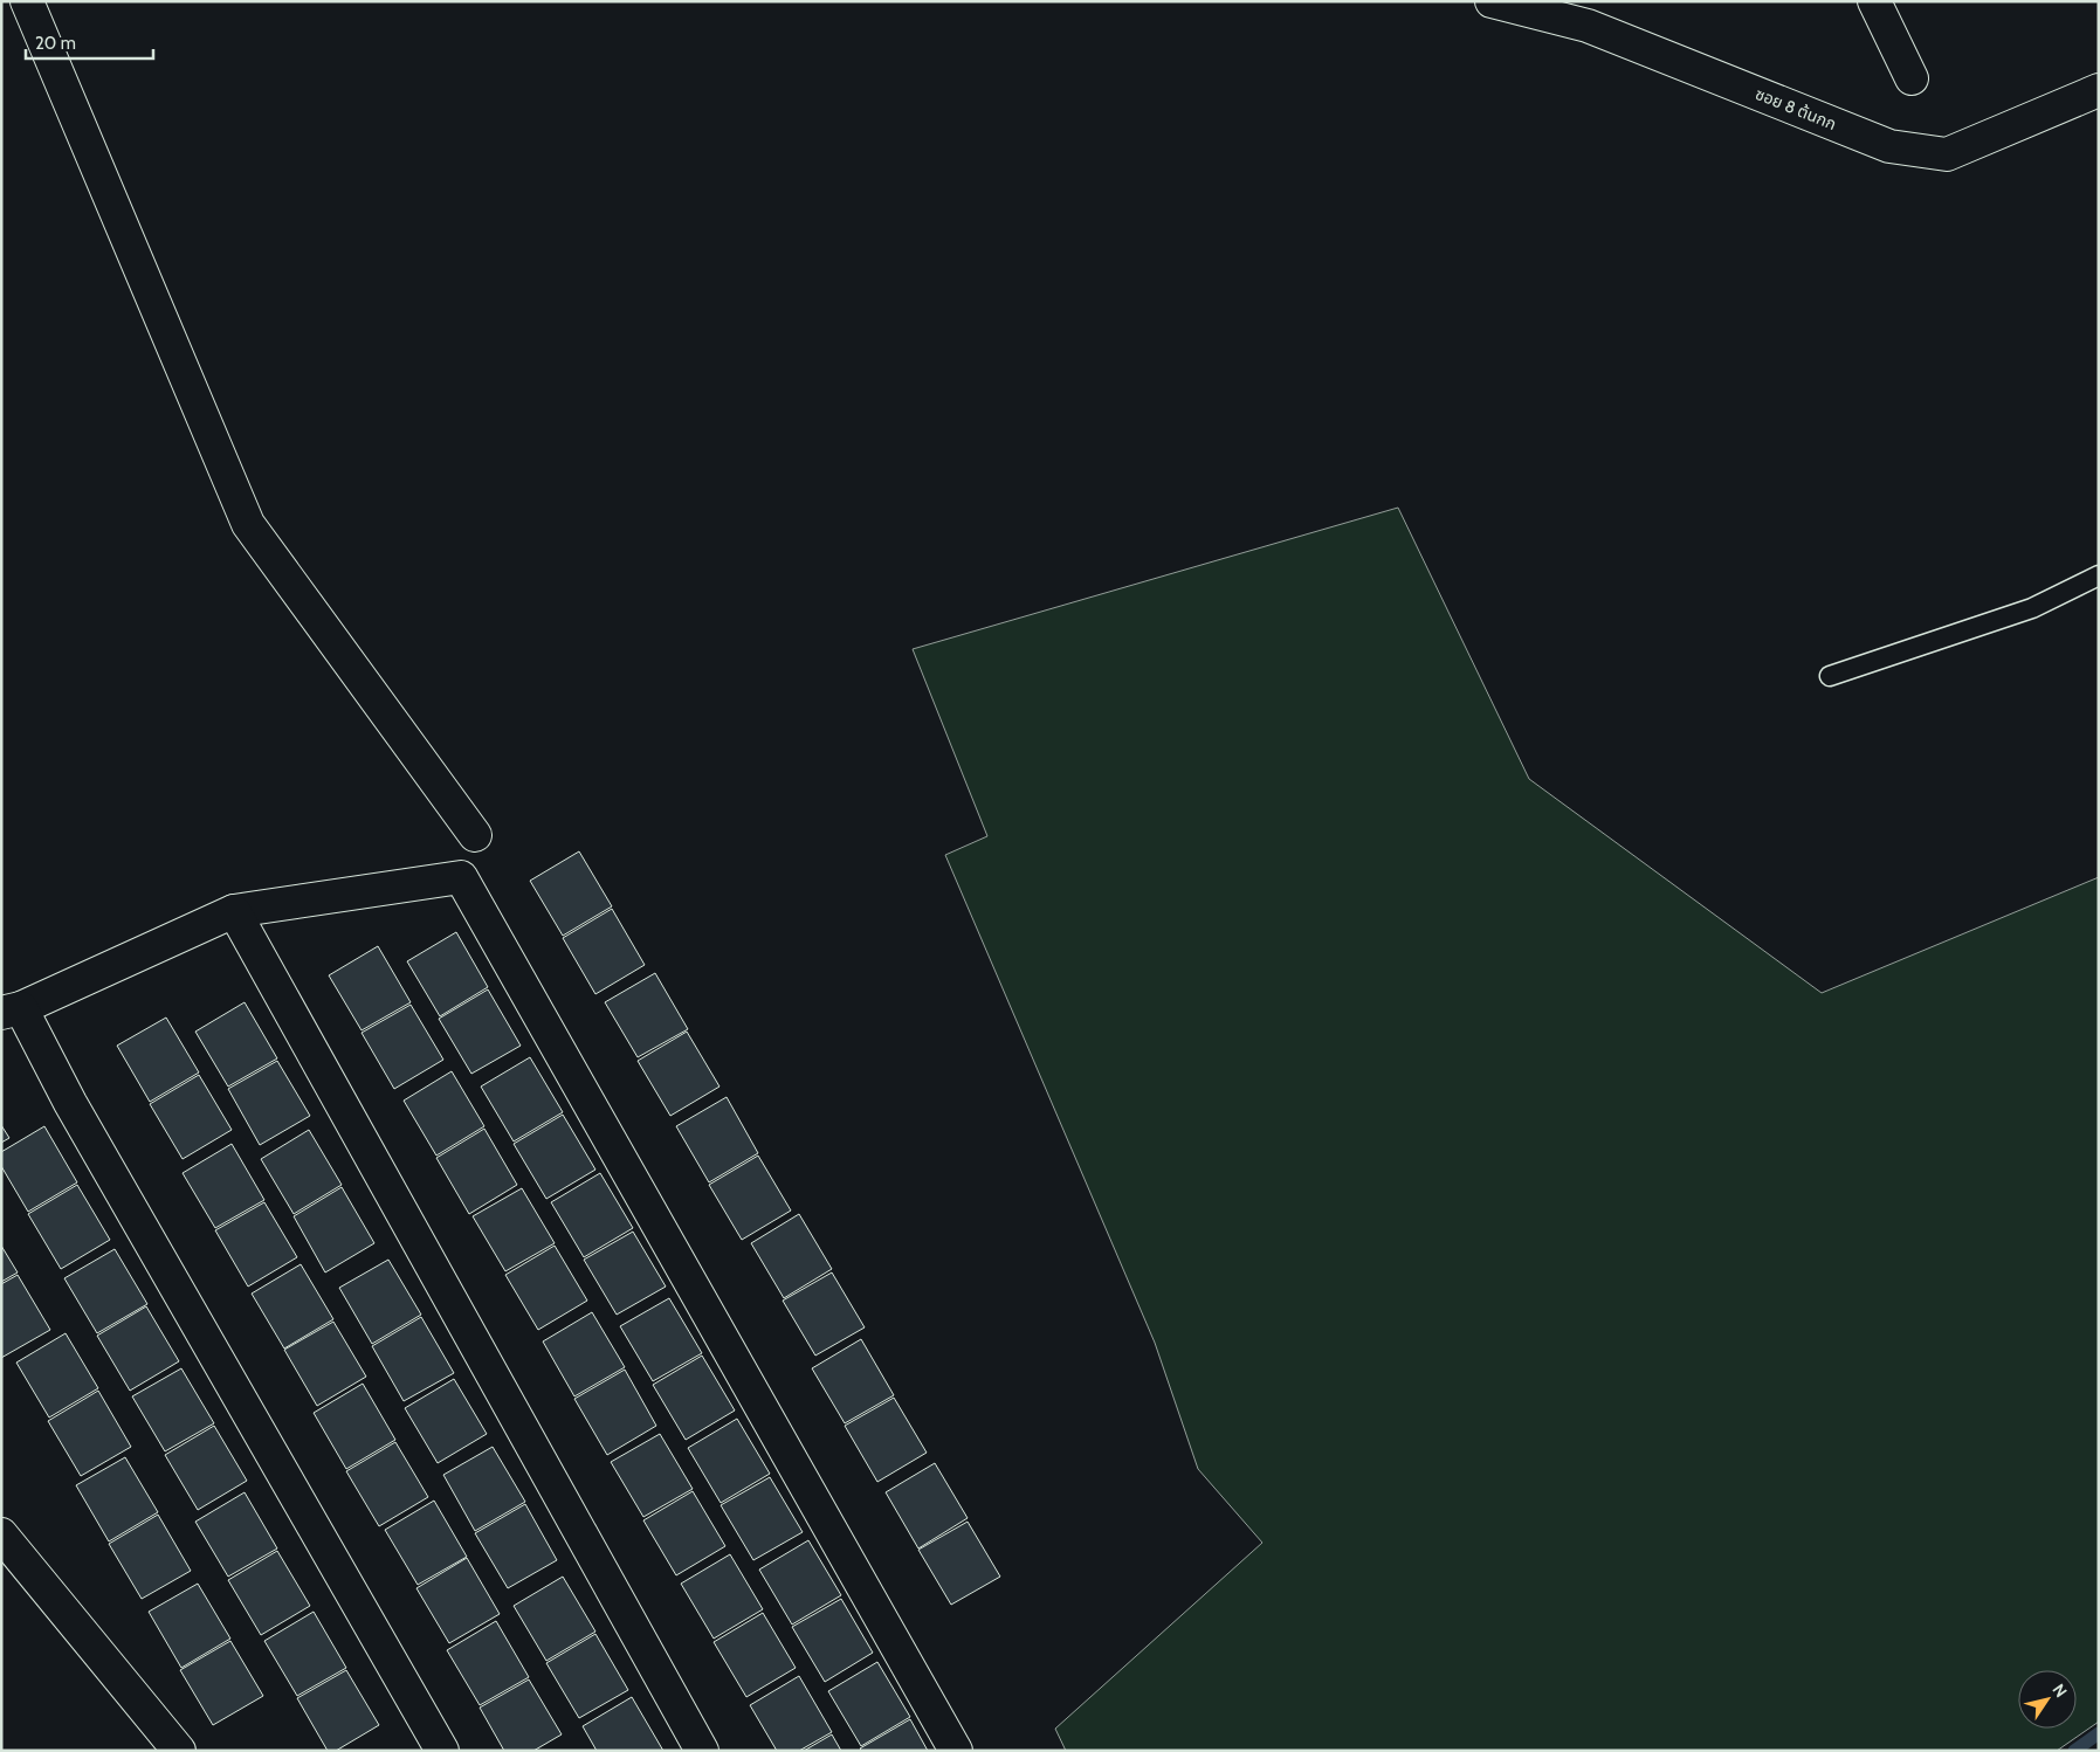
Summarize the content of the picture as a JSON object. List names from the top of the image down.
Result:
{
  "streets": {
    "street": ["ซอย 8 ต้นกก"]
  },
  "scale_bar": "20 m",
  "north": "top right"
}
